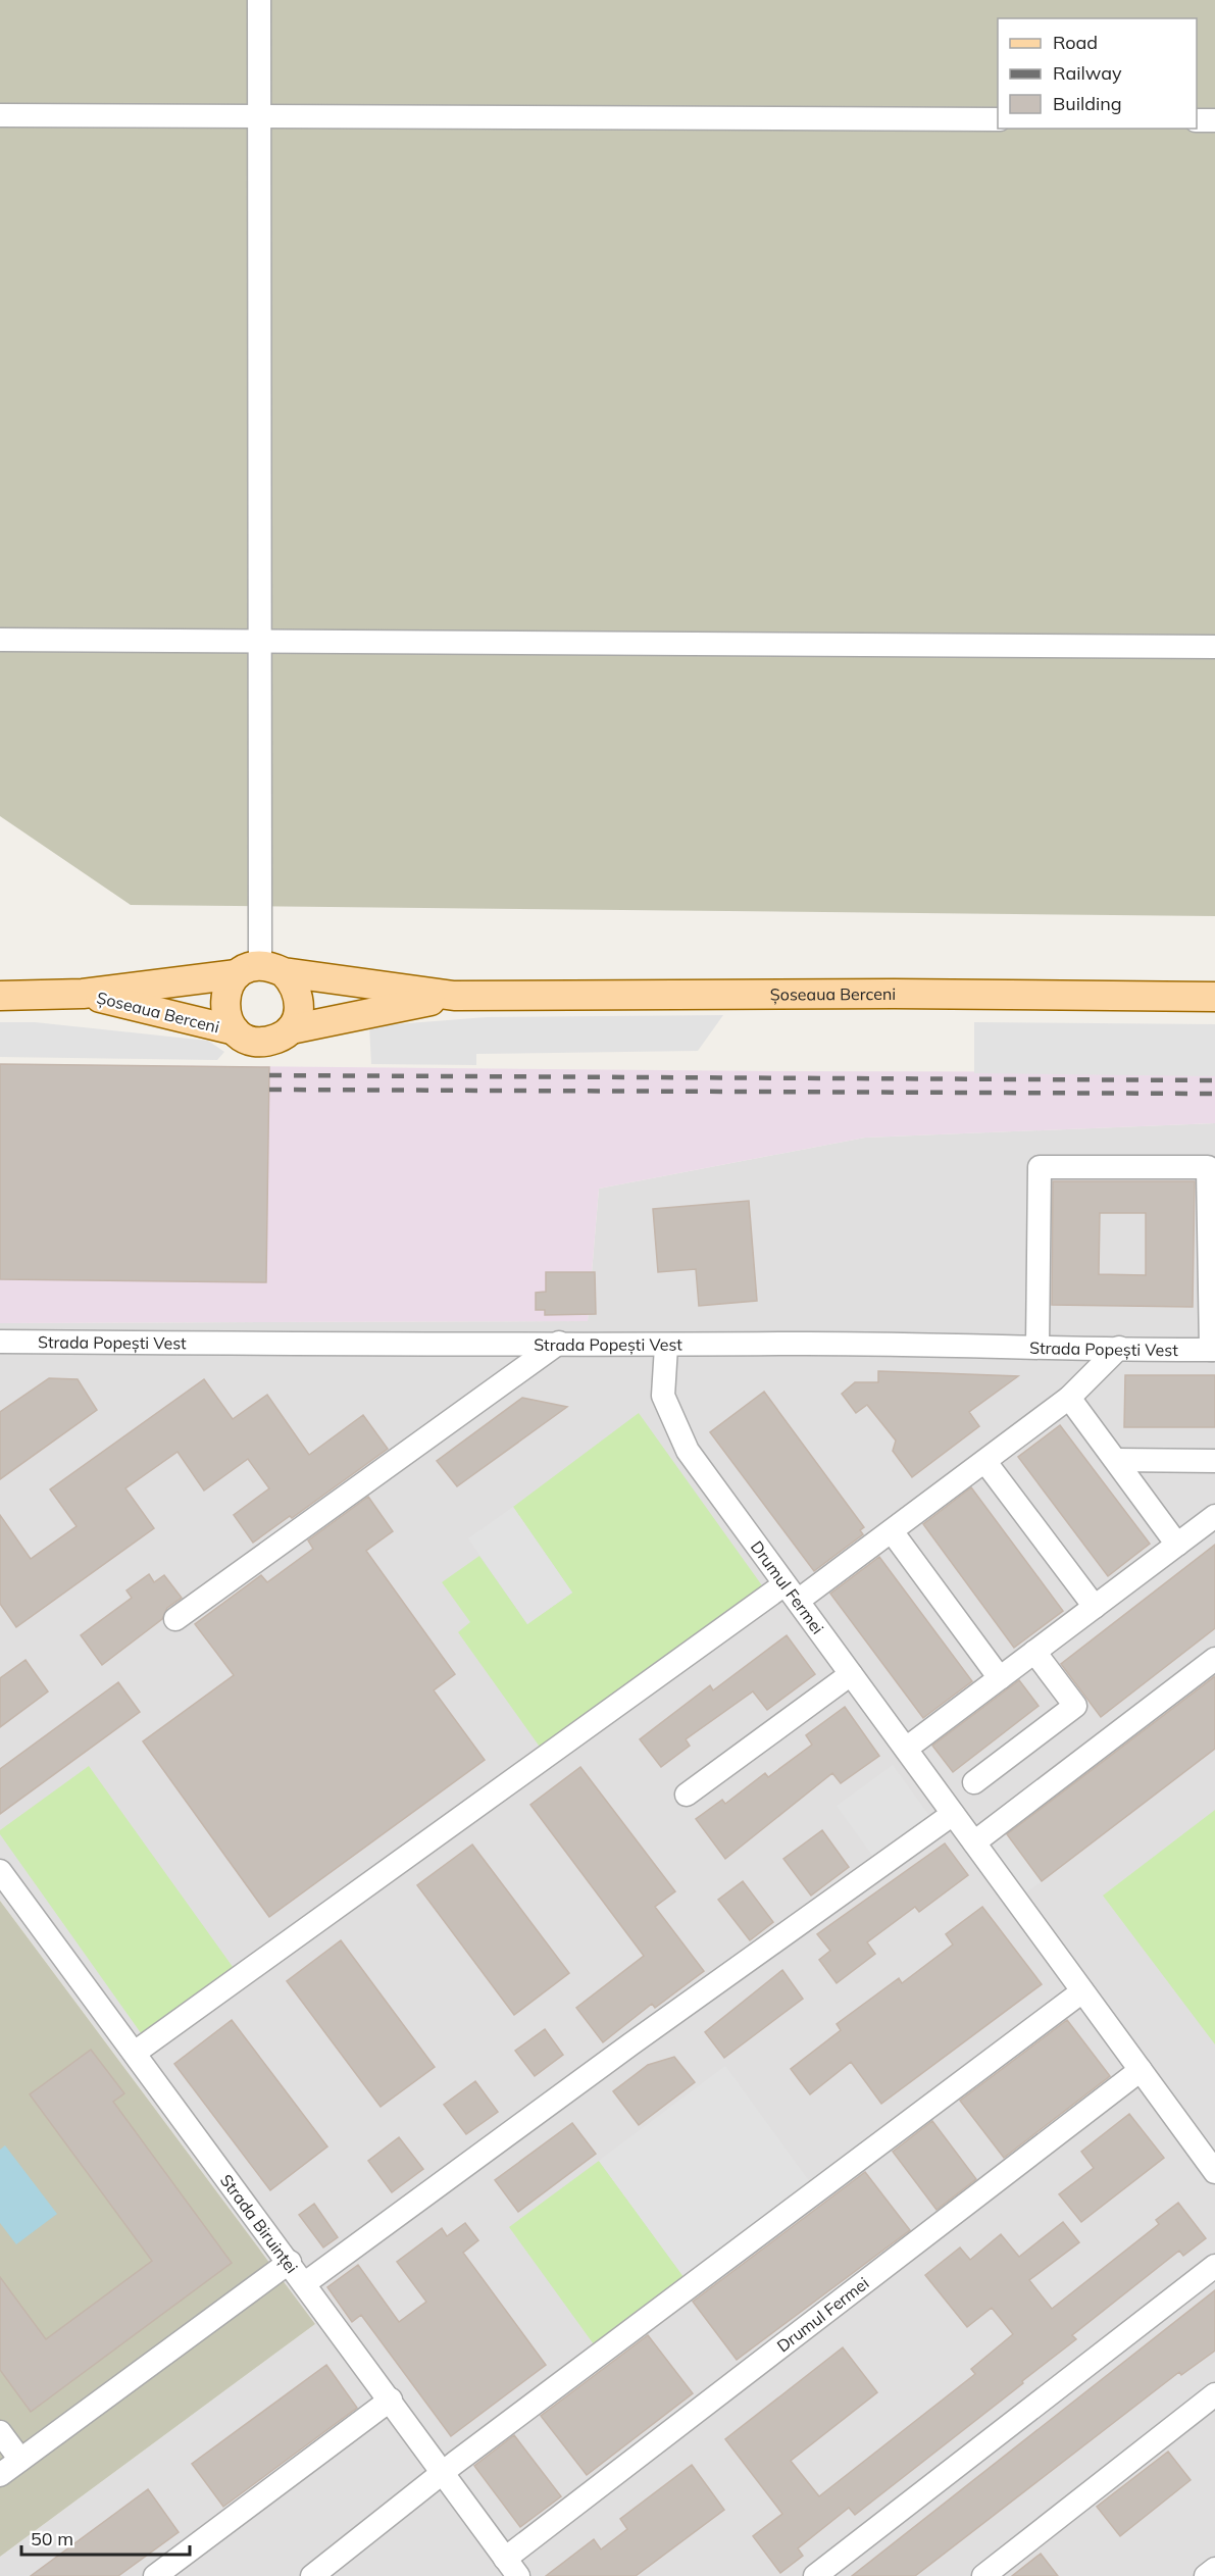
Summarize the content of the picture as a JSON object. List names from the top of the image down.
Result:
{
  "streets": {
    "main road": ["Șoseaua Berceni"],
    "street": ["Strada Popești Vest", "Drumul Fermei", "Strada Biruinței"]
  },
  "crossings": [
    ["Strada Popești Vest", "Drumul Fermei"],
    ["Drumul Fermei", "Strada Biruinței"]
  ],
  "legend": ["Road", "Railway", "Building"],
  "scale_bar": "50 m"
}
